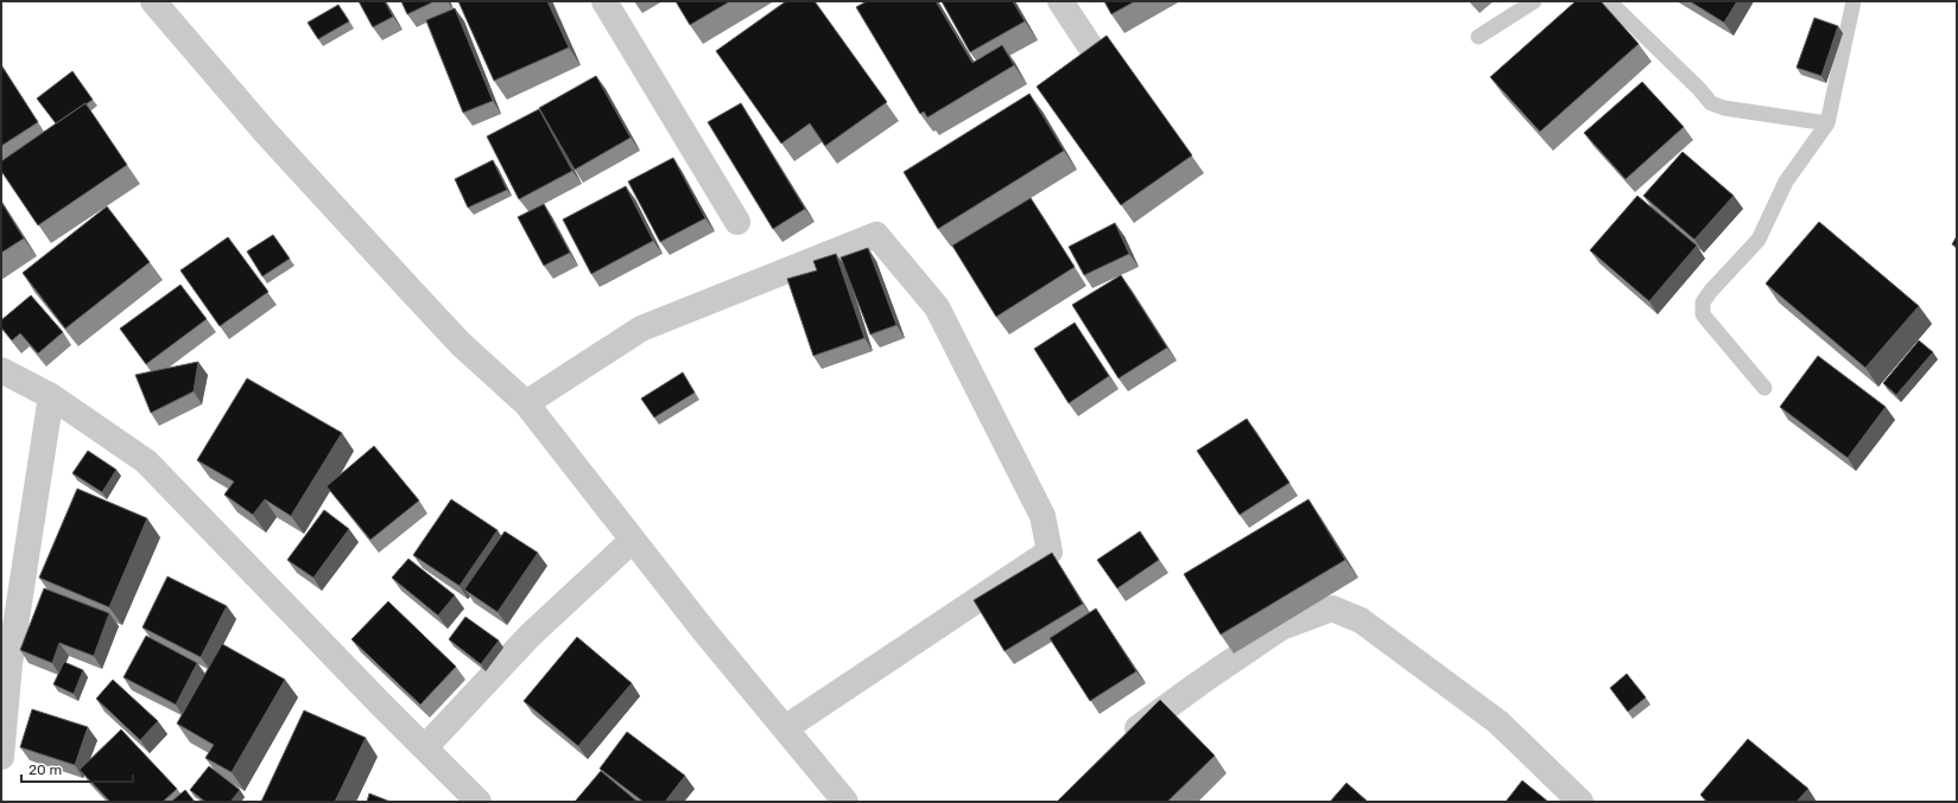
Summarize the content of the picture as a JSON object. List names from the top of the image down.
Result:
{
  "scale_bar": "20 m"
}
